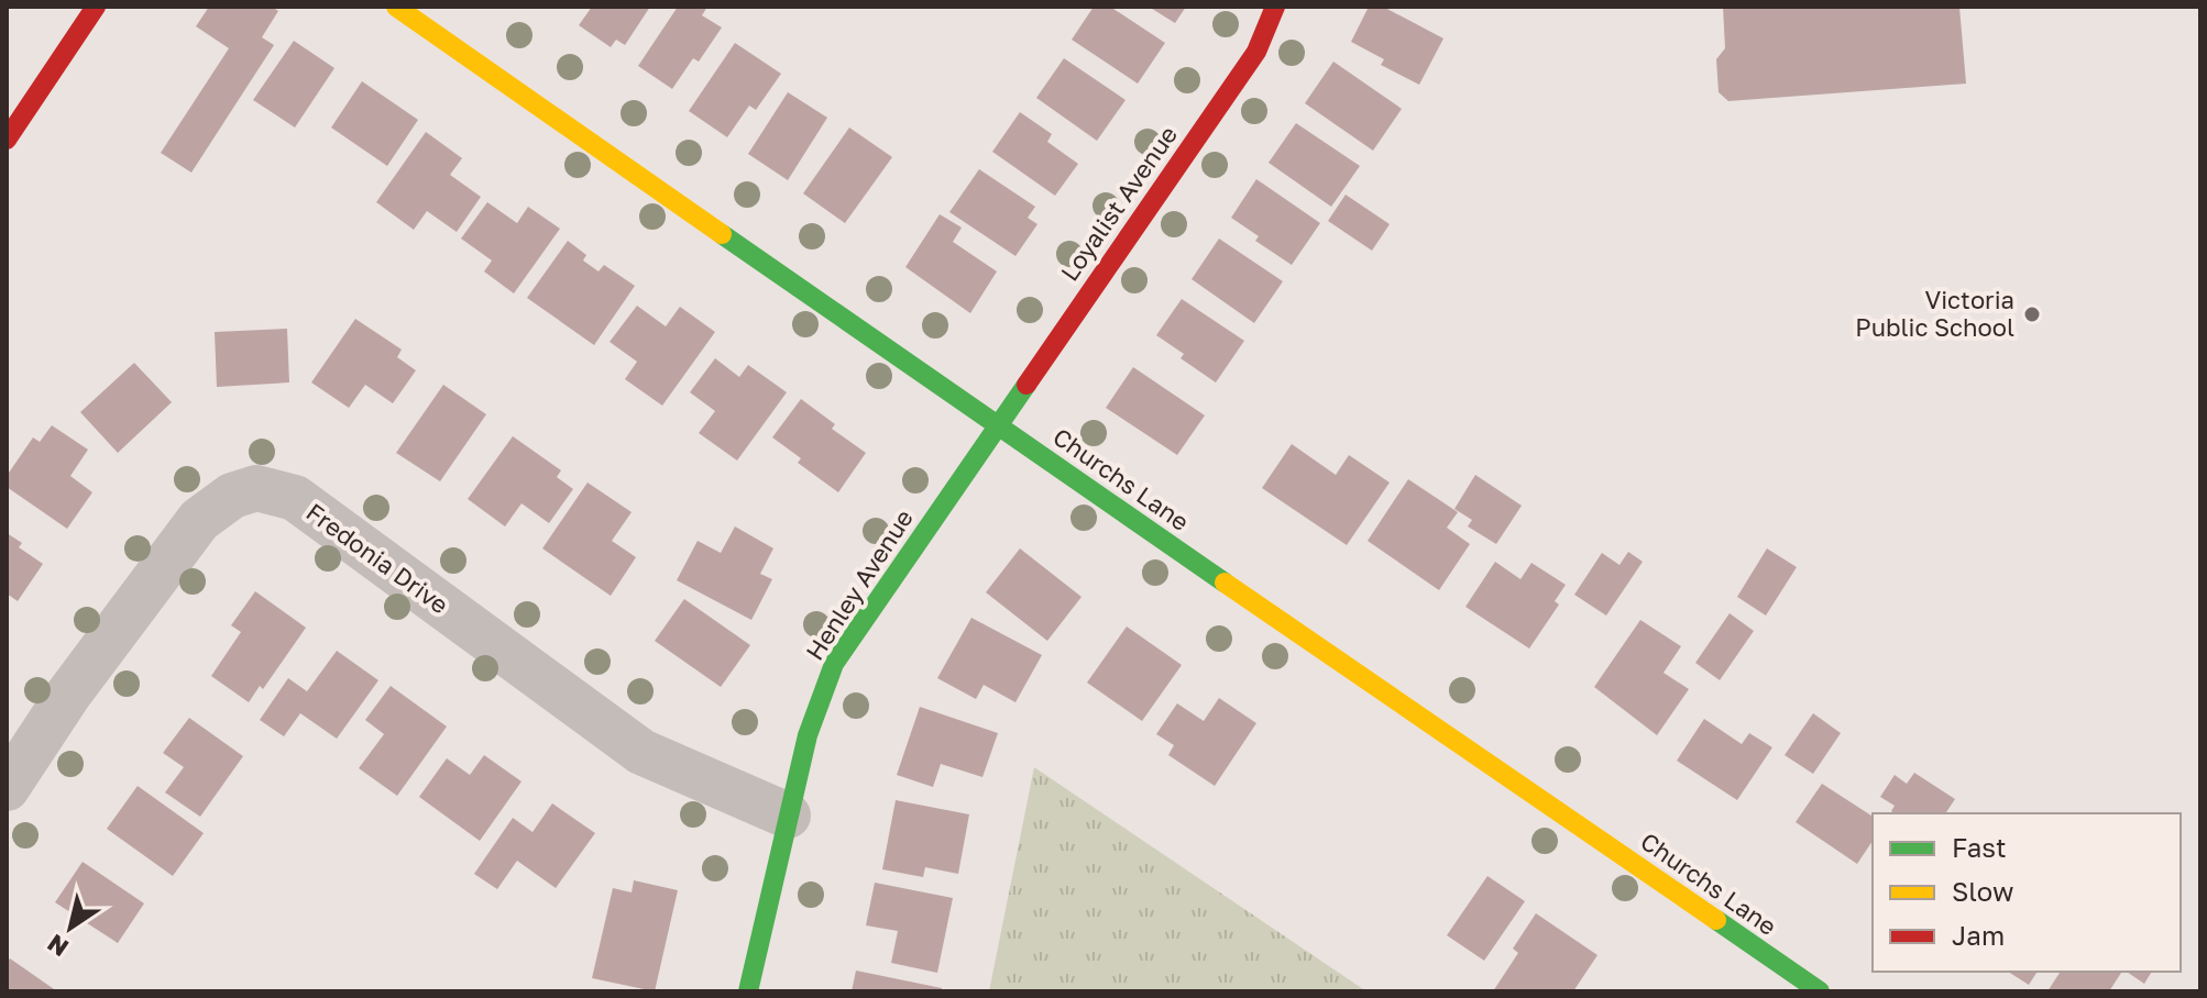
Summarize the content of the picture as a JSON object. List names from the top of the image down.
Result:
{
  "streets": {
    "street": [
      "Loyalist Avenue",
      "Churchs Lane",
      "Fredonia Drive",
      "Henley Avenue"
    ]
  },
  "crossings": [
    ["Loyalist Avenue", "Churchs Lane"],
    ["Loyalist Avenue", "Henley Avenue"],
    ["Churchs Lane", "Henley Avenue"],
    ["Fredonia Drive", "Henley Avenue"]
  ],
  "places": ["Victoria Public School"],
  "legend": ["Fast", "Slow", "Jam"],
  "north": "bottom left"
}
